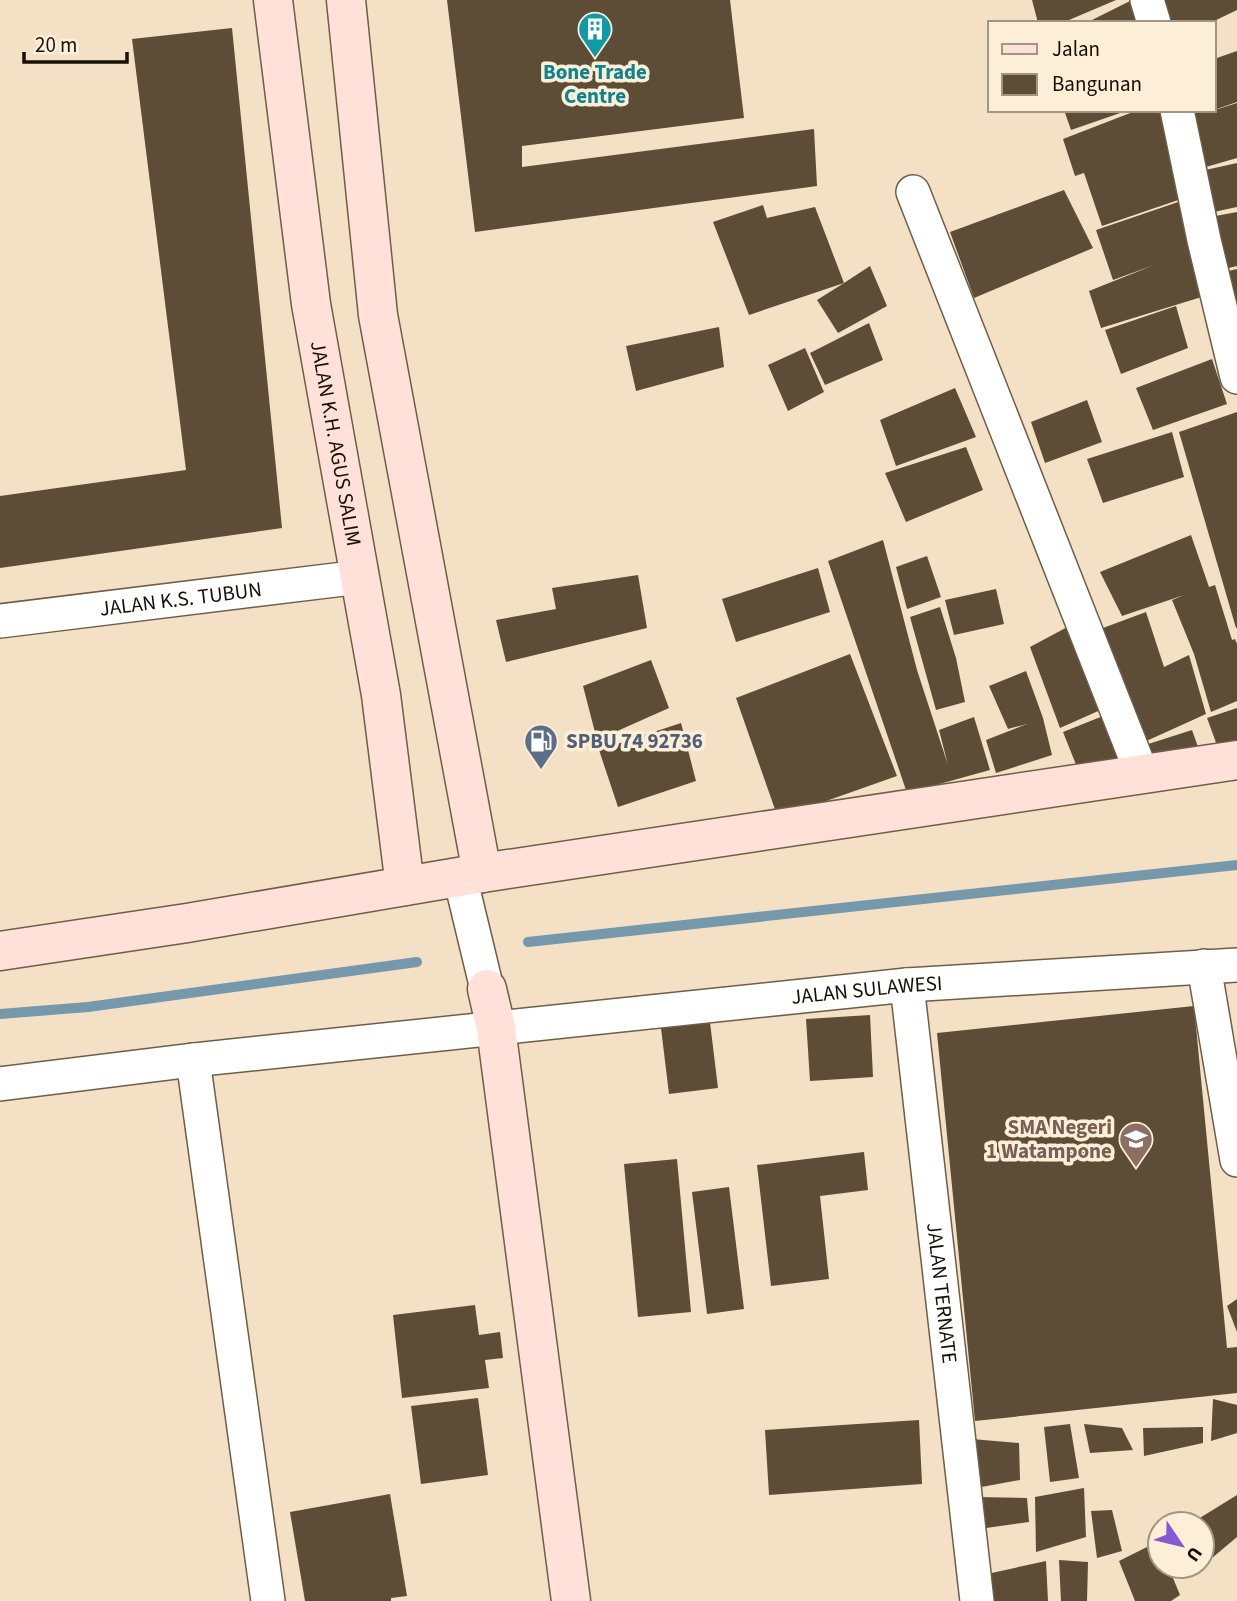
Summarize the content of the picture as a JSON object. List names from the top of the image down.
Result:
{
  "streets": {
    "street": [
      "JALAN K.H. AGUS SALIM",
      "JALAN K.S. TUBUN",
      "JALAN SULAWESI",
      "JALAN TERNATE"
    ]
  },
  "crossings": [
    ["JALAN K.H. AGUS SALIM", "JALAN K.S. TUBUN"],
    ["JALAN SULAWESI", "JALAN TERNATE"]
  ],
  "places": {
    "building": ["Bone Trade Centre"],
    "fuel station": ["SPBU 74 92736"],
    "school or university": ["SMA Negeri 1 Watampone"]
  },
  "legend": ["Jalan", "Bangunan"],
  "scale_bar": "20 m",
  "north": "bottom right"
}
